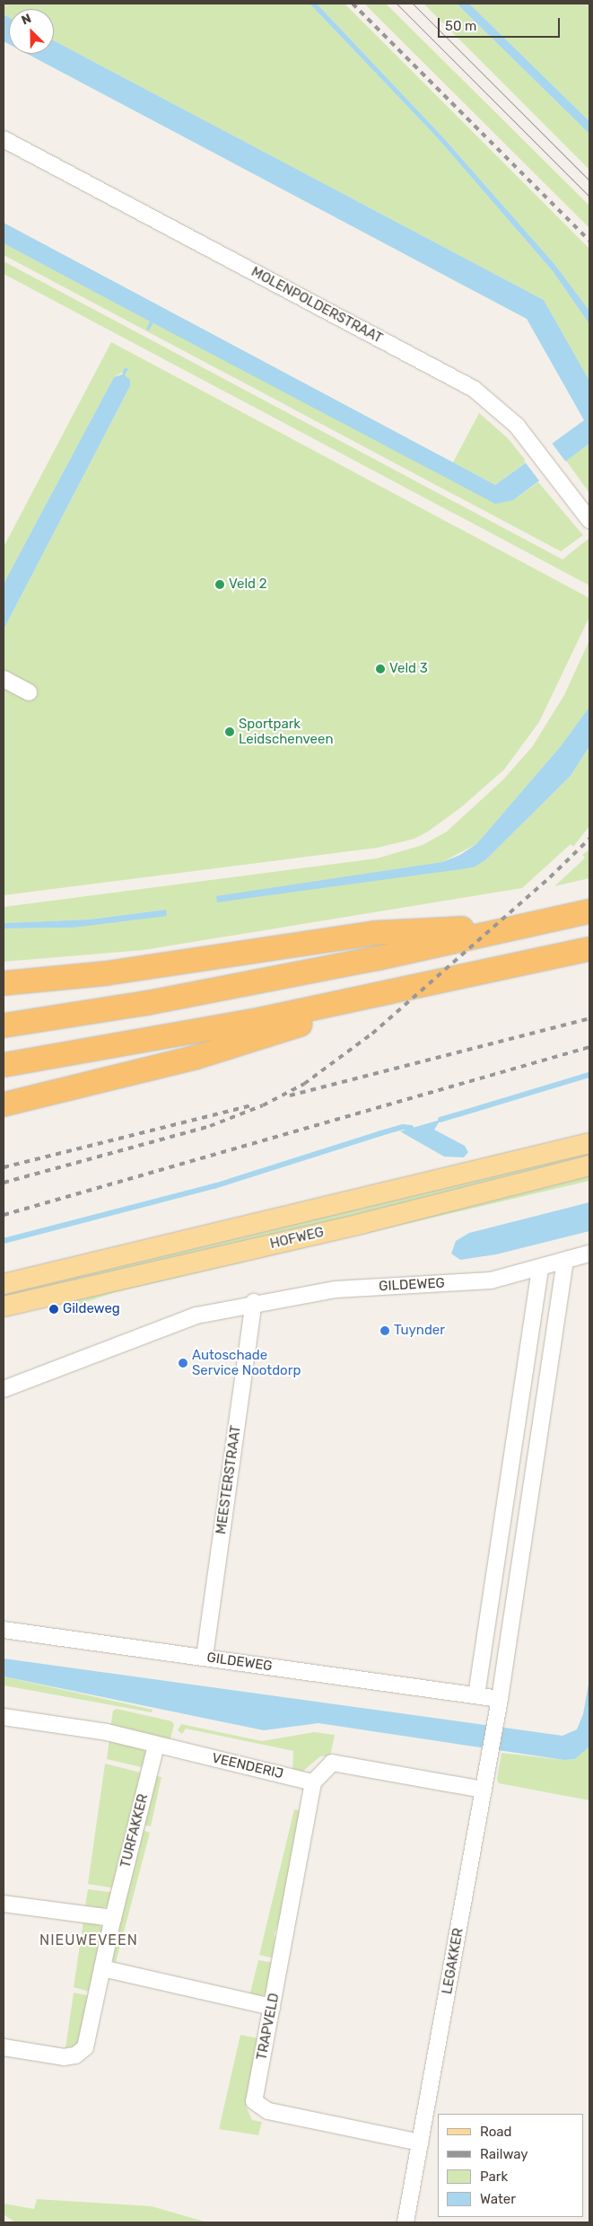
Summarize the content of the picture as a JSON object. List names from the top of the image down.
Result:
{
  "streets": {
    "main road": ["HOFWEG"],
    "street": [
      "MOLENPOLDERSTRAAT",
      "GILDEWEG",
      "MEESTERSTRAAT",
      "VEENDERIJ",
      "TURFAKKER",
      "LEGAKKER",
      "TRAPVELD"
    ]
  },
  "crossings": [
    ["GILDEWEG", "MEESTERSTRAAT"],
    ["GILDEWEG", "LEGAKKER"],
    ["VEENDERIJ", "TURFAKKER"],
    ["VEENDERIJ", "TRAPVELD"],
    ["LEGAKKER", "TRAPVELD"]
  ],
  "districts": ["NIEUWEVEEN"],
  "places": [
    "Veld 2",
    "Veld 3",
    "Sportpark Leidschenveen",
    "Gildeweg",
    "Tuynder",
    "Autoschade Service Nootdorp"
  ],
  "legend": [
    "Road",
    "Railway",
    "Park",
    "Water"
  ],
  "scale_bar": "50 m",
  "north": "top left"
}
